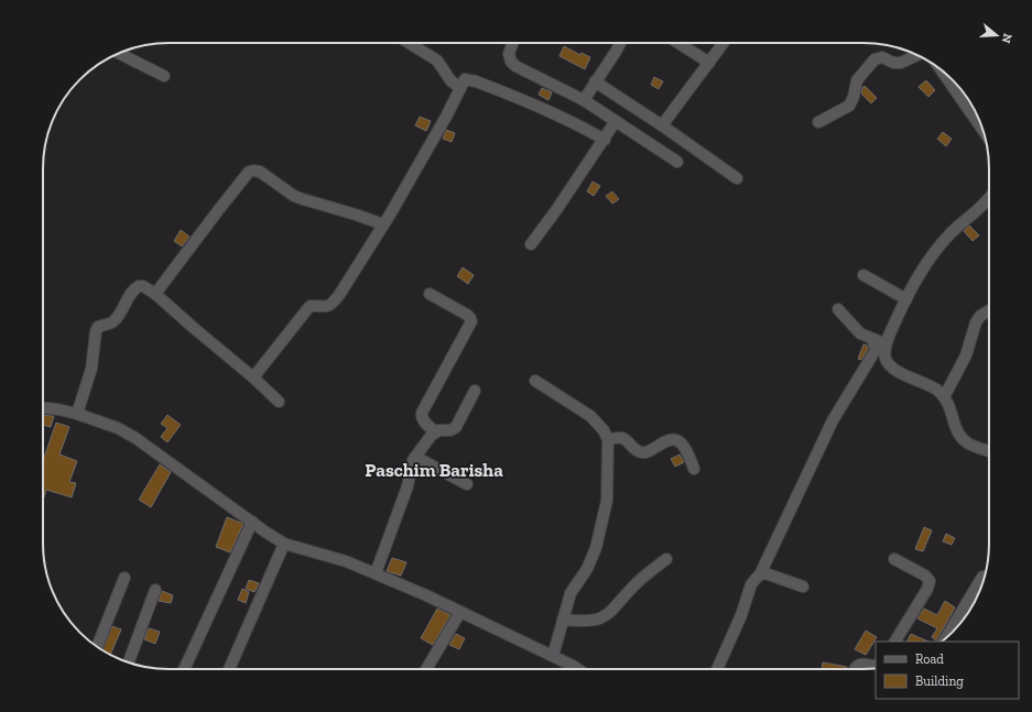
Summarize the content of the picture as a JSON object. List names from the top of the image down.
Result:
{
  "districts": ["Paschim Barisha"],
  "legend": ["Road", "Building"],
  "north": "right"
}
